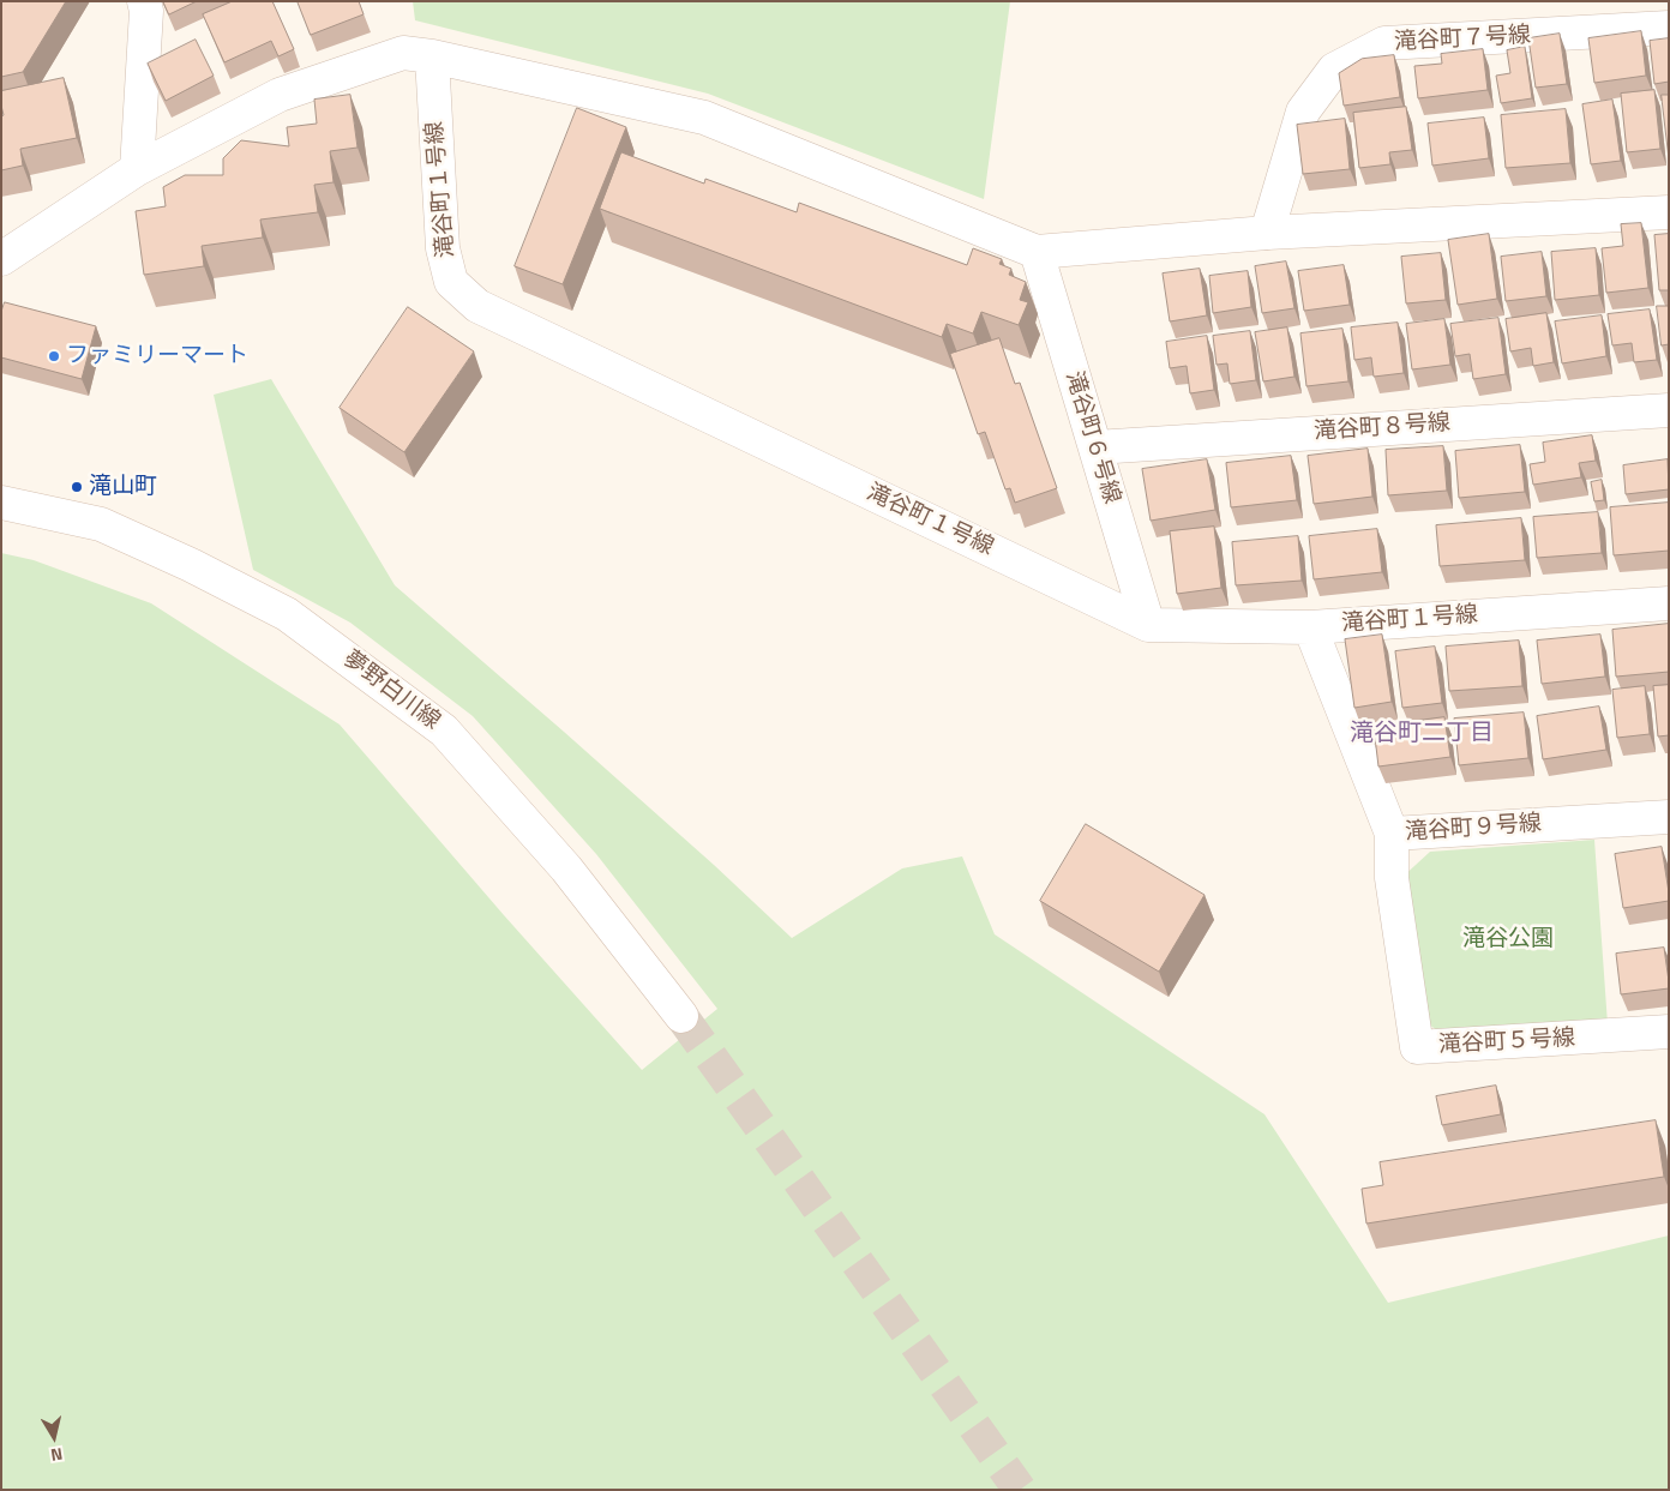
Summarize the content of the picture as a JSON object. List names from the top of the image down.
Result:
{
  "streets": {
    "street": [
      "滝谷町７号線",
      "滝谷町１号線",
      "滝谷町８号線",
      "滝谷町６号線",
      "夢野白川線",
      "滝谷町９号線",
      "滝谷町５号線"
    ]
  },
  "crossings": [
    ["滝谷町１号線", "滝谷町６号線"],
    ["滝谷町１号線", "滝谷町９号線"],
    ["滝谷町８号線", "滝谷町６号線"],
    ["滝谷町９号線", "滝谷町５号線"]
  ],
  "districts": ["滝谷町二丁目"],
  "parks": ["滝谷公園"],
  "places": ["ファミリーマート", "滝山町"],
  "north": "bottom"
}
